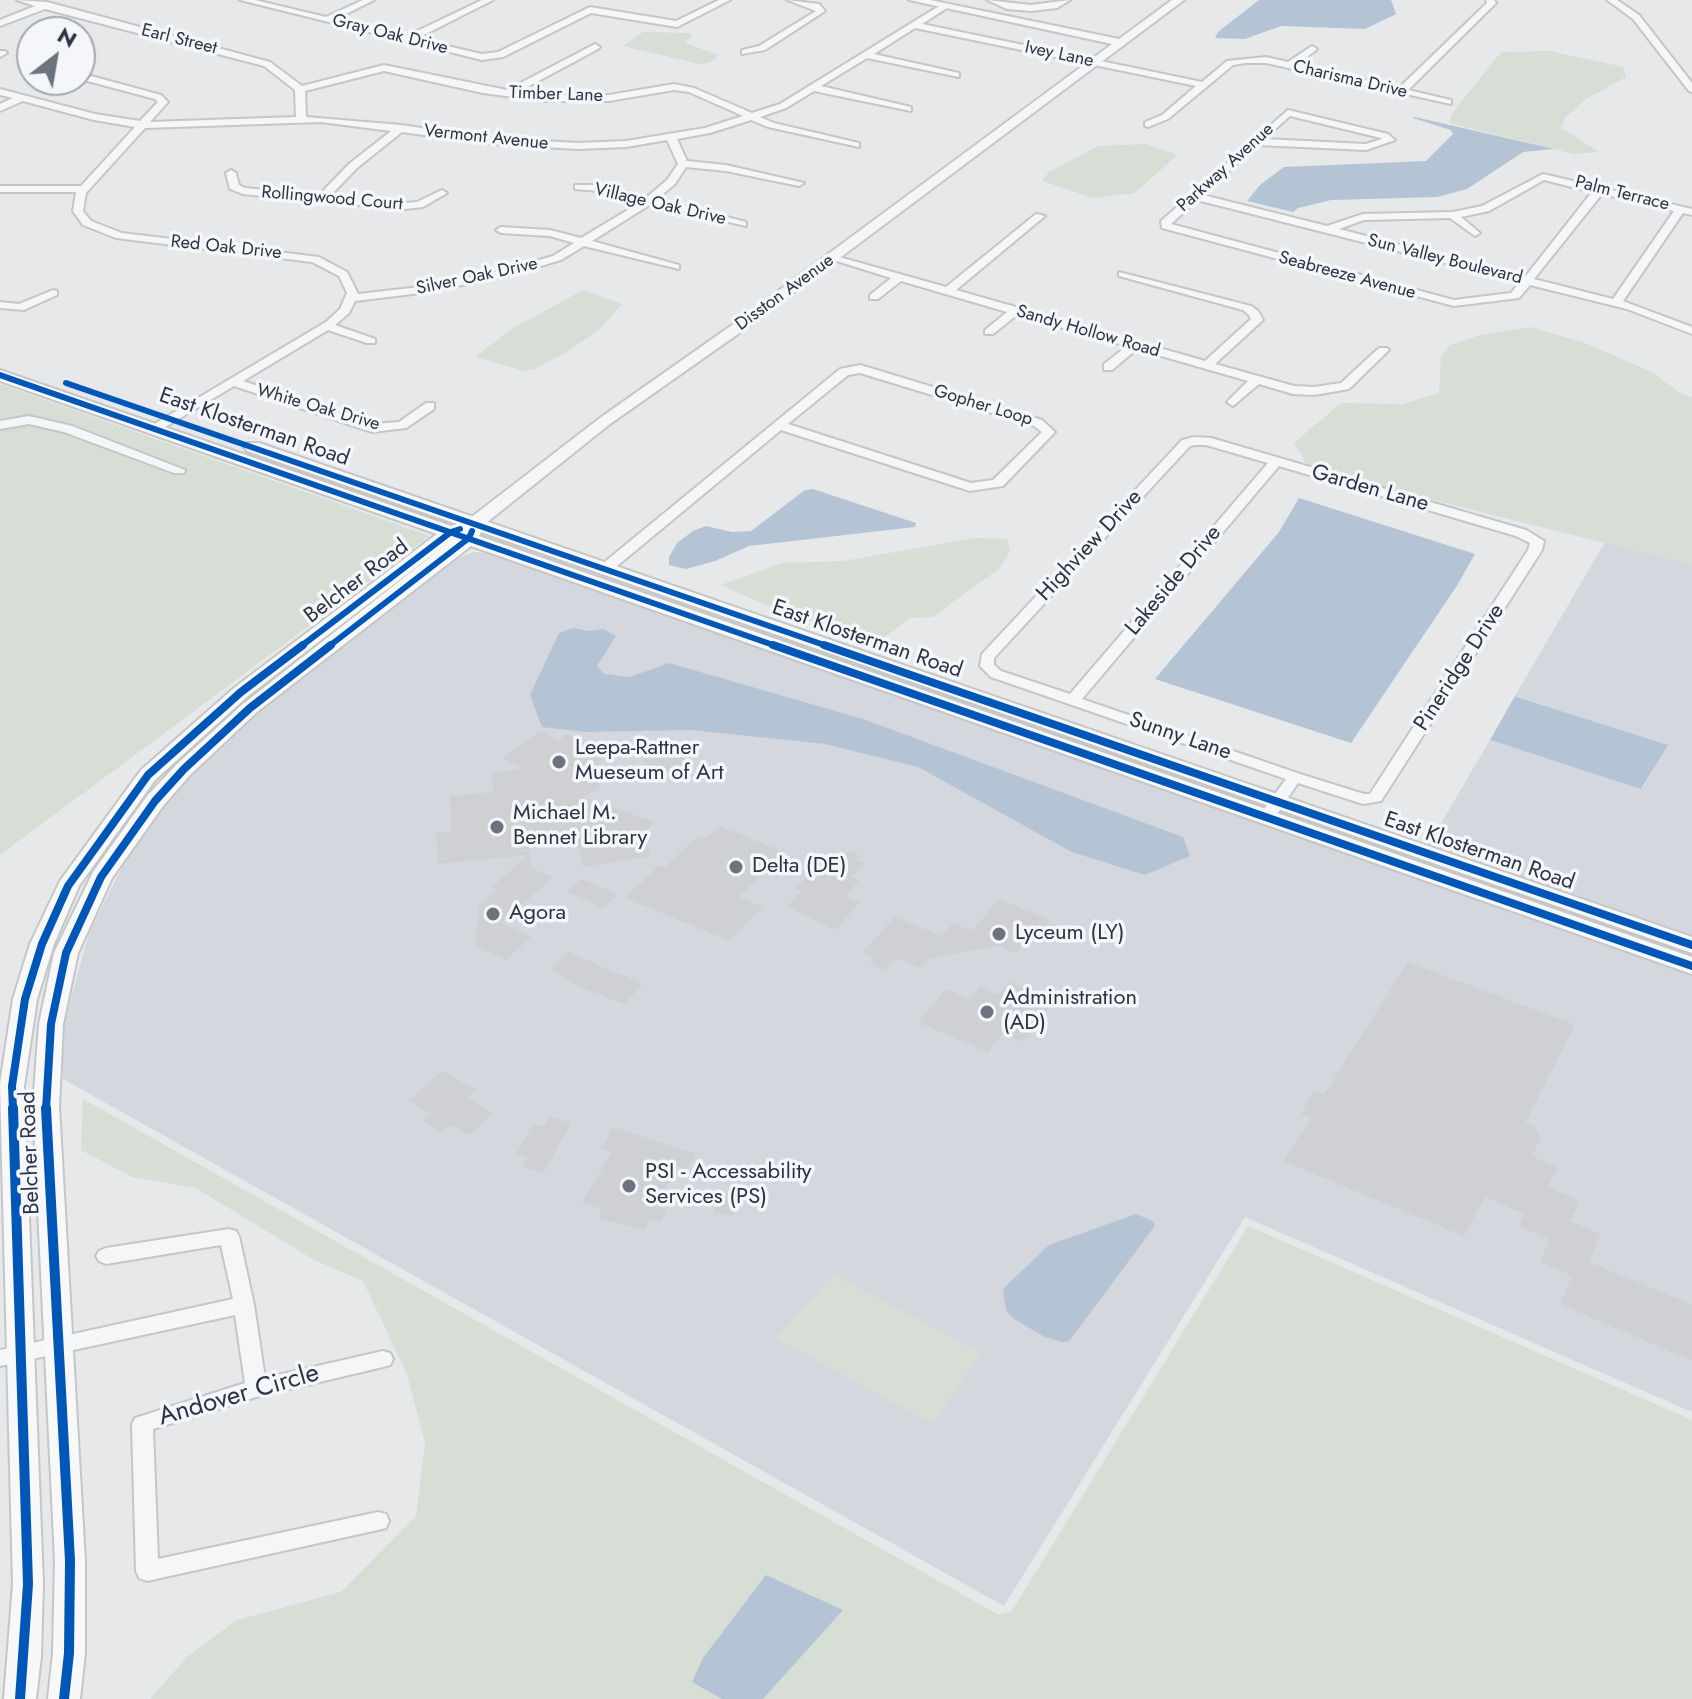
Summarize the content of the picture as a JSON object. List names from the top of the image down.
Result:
{
  "streets": {
    "main road": ["East Klosterman Road", "Belcher Road"],
    "street": [
      "Gray Oak Drive",
      "Earl Street",
      "Ivey Lane",
      "Charisma Drive",
      "Timber Lane",
      "Vermont Avenue",
      "Parkway Avenue",
      "Palm Terrace",
      "Rollingwood Court",
      "Village Oak Drive",
      "Red Oak Drive",
      "Sun Valley Boulevard",
      "Seabreeze Avenue",
      "Silver Oak Drive",
      "Disston Avenue",
      "Sandy Hollow Road",
      "Gopher Loop",
      "White Oak Drive",
      "Garden Lane",
      "Highview Drive",
      "Lakeside Drive",
      "Pineridge Drive",
      "Sunny Lane",
      "Andover Circle"
    ]
  },
  "crossings": [
    ["Earl Street", "Timber Lane"],
    ["Ivey Lane", "Charisma Drive"],
    ["Ivey Lane", "Vermont Avenue"],
    ["Ivey Lane", "Disston Avenue"],
    ["Timber Lane", "Vermont Avenue"],
    ["Parkway Avenue", "Sun Valley Boulevard"],
    ["Parkway Avenue", "Seabreeze Avenue"],
    ["Village Oak Drive", "Silver Oak Drive"],
    ["Red Oak Drive", "Silver Oak Drive"],
    ["Sun Valley Boulevard", "Seabreeze Avenue"],
    ["Disston Avenue", "Sandy Hollow Road"],
    ["Disston Avenue", "East Klosterman Road"],
    ["Disston Avenue", "Belcher Road"],
    ["Gopher Loop", "East Klosterman Road"],
    ["East Klosterman Road", "Belcher Road"],
    ["Garden Lane", "Highview Drive"],
    ["Garden Lane", "Lakeside Drive"],
    ["Garden Lane", "Pineridge Drive"],
    ["Highview Drive", "Sunny Lane"],
    ["Lakeside Drive", "Sunny Lane"],
    ["Pineridge Drive", "Sunny Lane"]
  ],
  "places": [
    "Leepa-Rattner Mueseum of Art",
    "Michael M. Bennet Library",
    "Delta (DE)",
    "Agora",
    "Lyceum (LY)",
    "Administration (AD)",
    "PSI - Accessability Services (PS)"
  ],
  "north": "top right"
}
